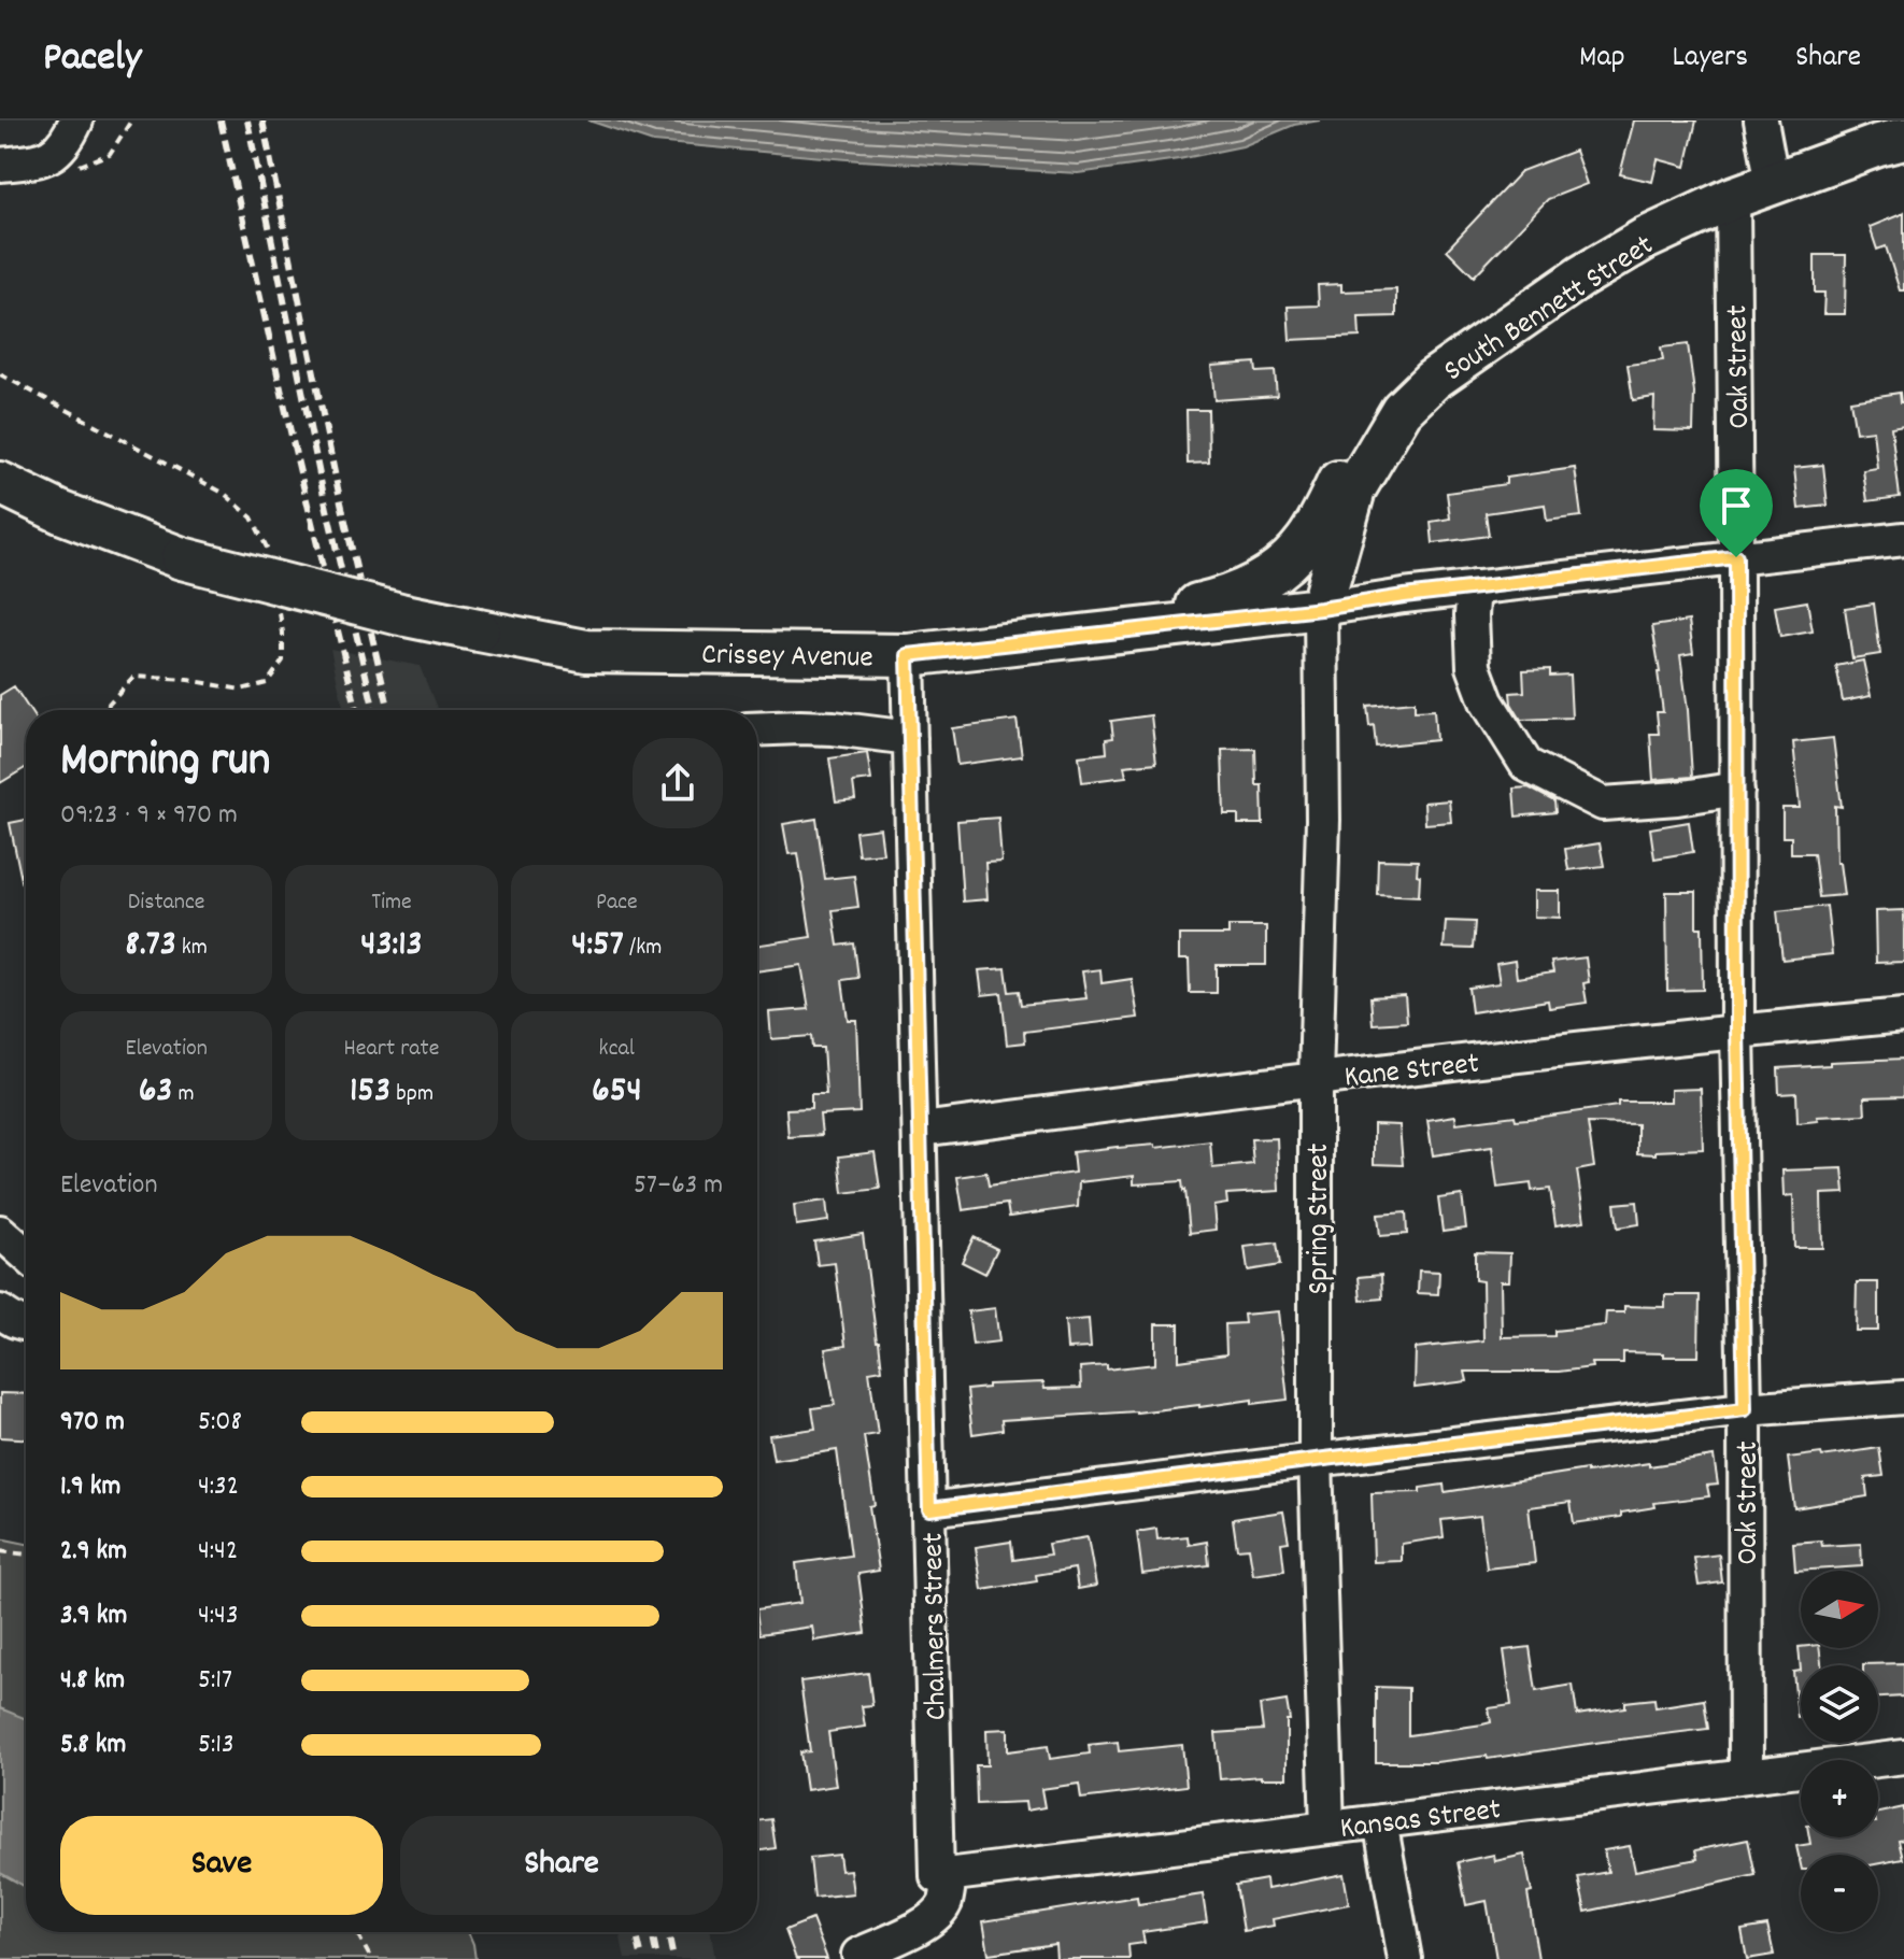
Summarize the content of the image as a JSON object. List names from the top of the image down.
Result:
{
  "streets": {
    "main road": ["South Bennett Street", "Crissey Avenue"],
    "street": [
      "Oak Street",
      "Kane Street",
      "Spring Street",
      "Chalmers Street",
      "Kansas Street"
    ]
  },
  "crossings": [
    ["South Bennett Street", "Oak Street"],
    ["South Bennett Street", "Crissey Avenue"],
    ["South Bennett Street", "Spring Street"],
    ["Oak Street", "Crissey Avenue"],
    ["Oak Street", "Kane Street"],
    ["Oak Street", "Kansas Street"],
    ["Crissey Avenue", "Spring Street"],
    ["Crissey Avenue", "Chalmers Street"],
    ["Kane Street", "Spring Street"],
    ["Kane Street", "Chalmers Street"],
    ["Spring Street", "Kansas Street"],
    ["Chalmers Street", "Kansas Street"]
  ],
  "north": "right",
  "page": {
    "header": "Pacely",
    "nav": ["Map", "Layers", "Share"],
    "heading": ["Morning run", "09:23 · 9 × 970 m"],
    "stats": [
      ["Distance", "8.73 km"],
      ["Time", "43:13"],
      ["Pace", "4:57 /km"],
      ["Elevation", "63 m"],
      ["Heart rate", "153 bpm"],
      ["kcal", "654"]
    ],
    "chart": ["Elevation", "57–63 m"],
    "list": [
      {
        "name": "970 m",
        "note": "5:08"
      },
      {
        "name": "1.9 km",
        "note": "4:32"
      },
      {
        "name": "2.9 km",
        "note": "4:42"
      },
      {
        "name": "3.9 km",
        "note": "4:43"
      },
      {
        "name": "4.8 km",
        "note": "5:17"
      },
      {
        "name": "5.8 km",
        "note": "5:13"
      }
    ],
    "map_buttons": ["+", "−"],
    "buttons": ["Save", "Share"]
  }
}
